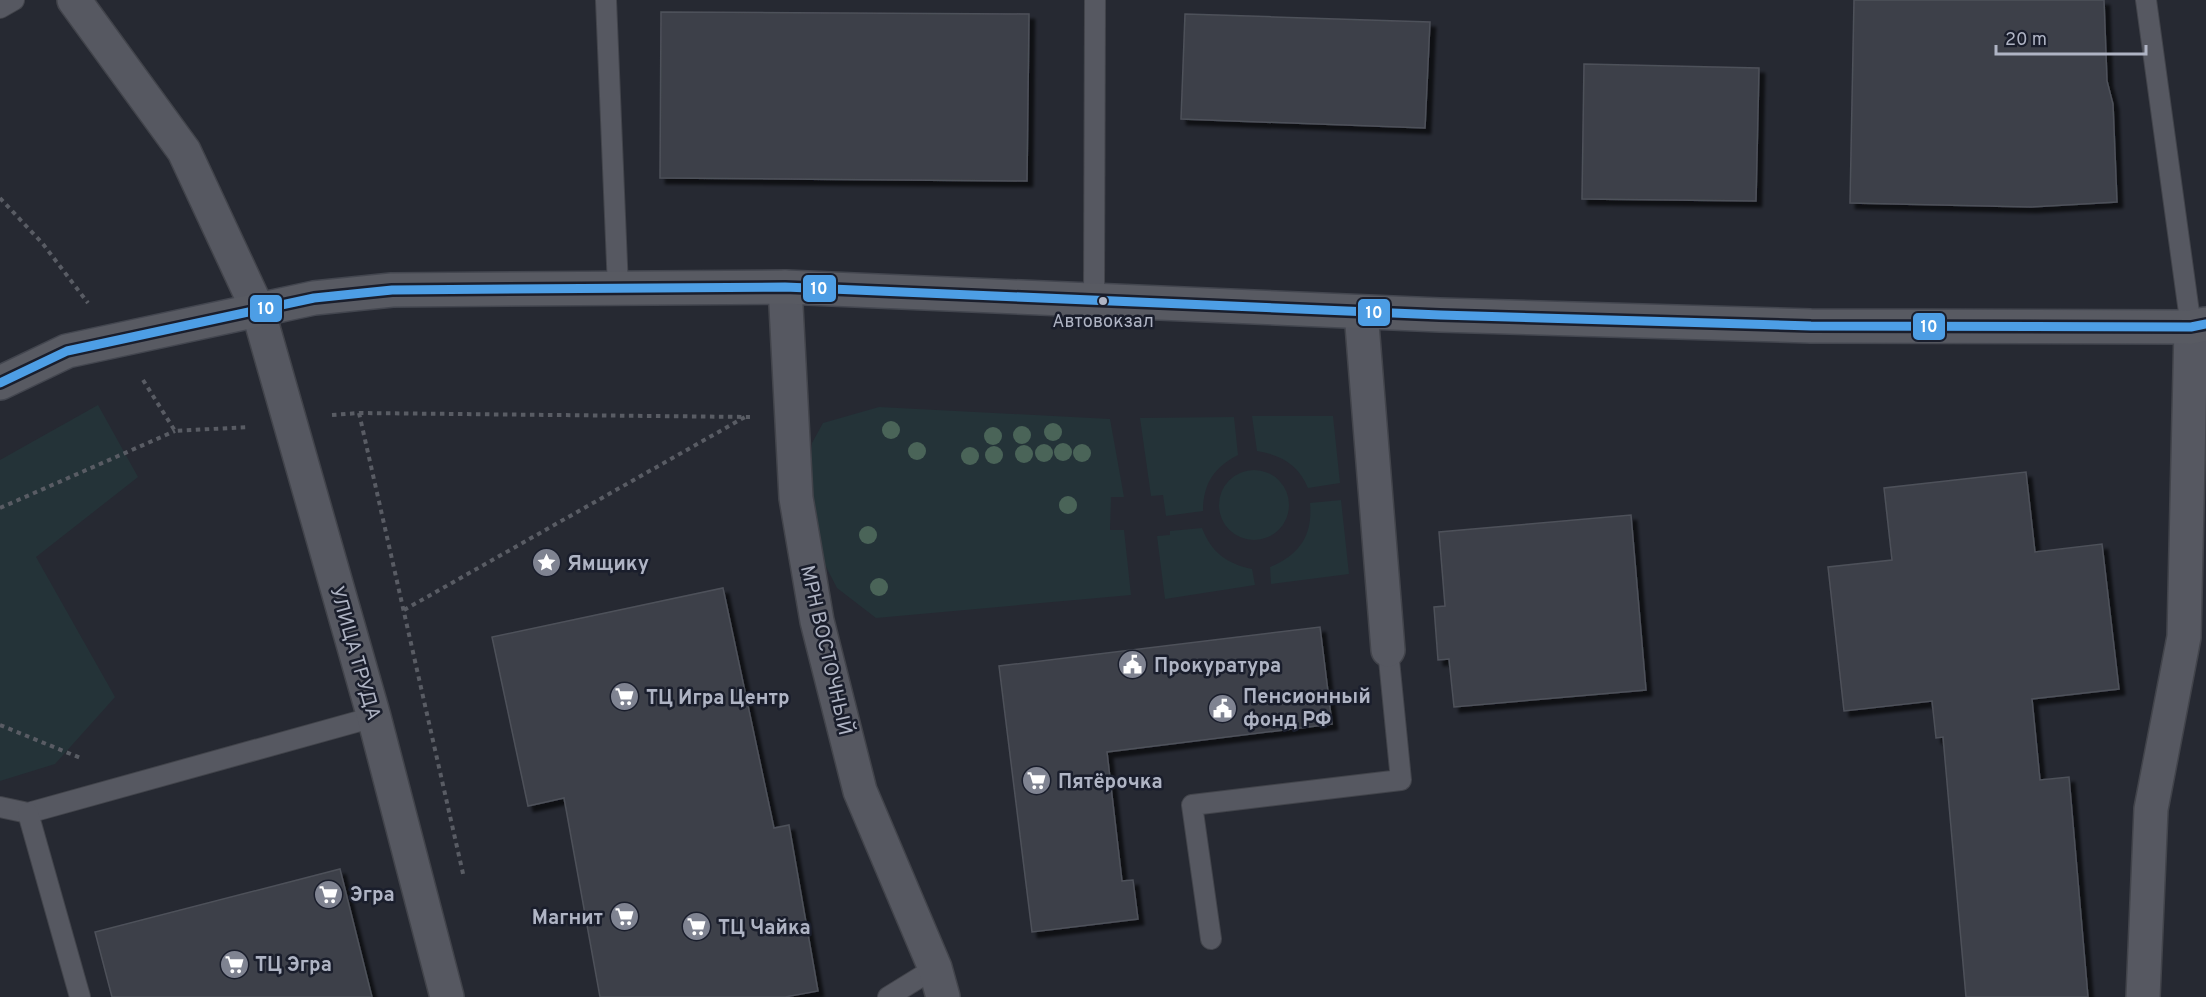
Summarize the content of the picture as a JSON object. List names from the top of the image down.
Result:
{
  "streets": {
    "street": ["МРН ВОСТОЧНЫЙ", "УЛИЦА ТРУДА"]
  },
  "places": {
    "other": ["Автовокзал"],
    "place": ["Ямщику"],
    "public building": ["Прокуратура", "Пенсионный фонд РФ"],
    "supermarket": [
      "ТЦ Игра Центр",
      "Пятёрочка",
      "Эгра",
      "Магнит",
      "ТЦ Чайка",
      "ТЦ Эгра"
    ]
  },
  "lines": ["transit line 10"],
  "scale_bar": "20 m"
}
